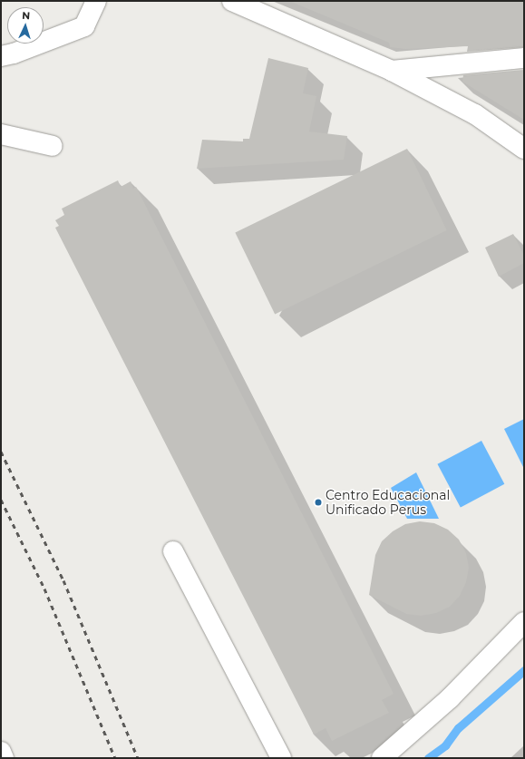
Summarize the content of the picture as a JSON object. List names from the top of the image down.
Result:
{
  "places": ["Centro Educacional Unificado Perus"],
  "north": "top"
}
